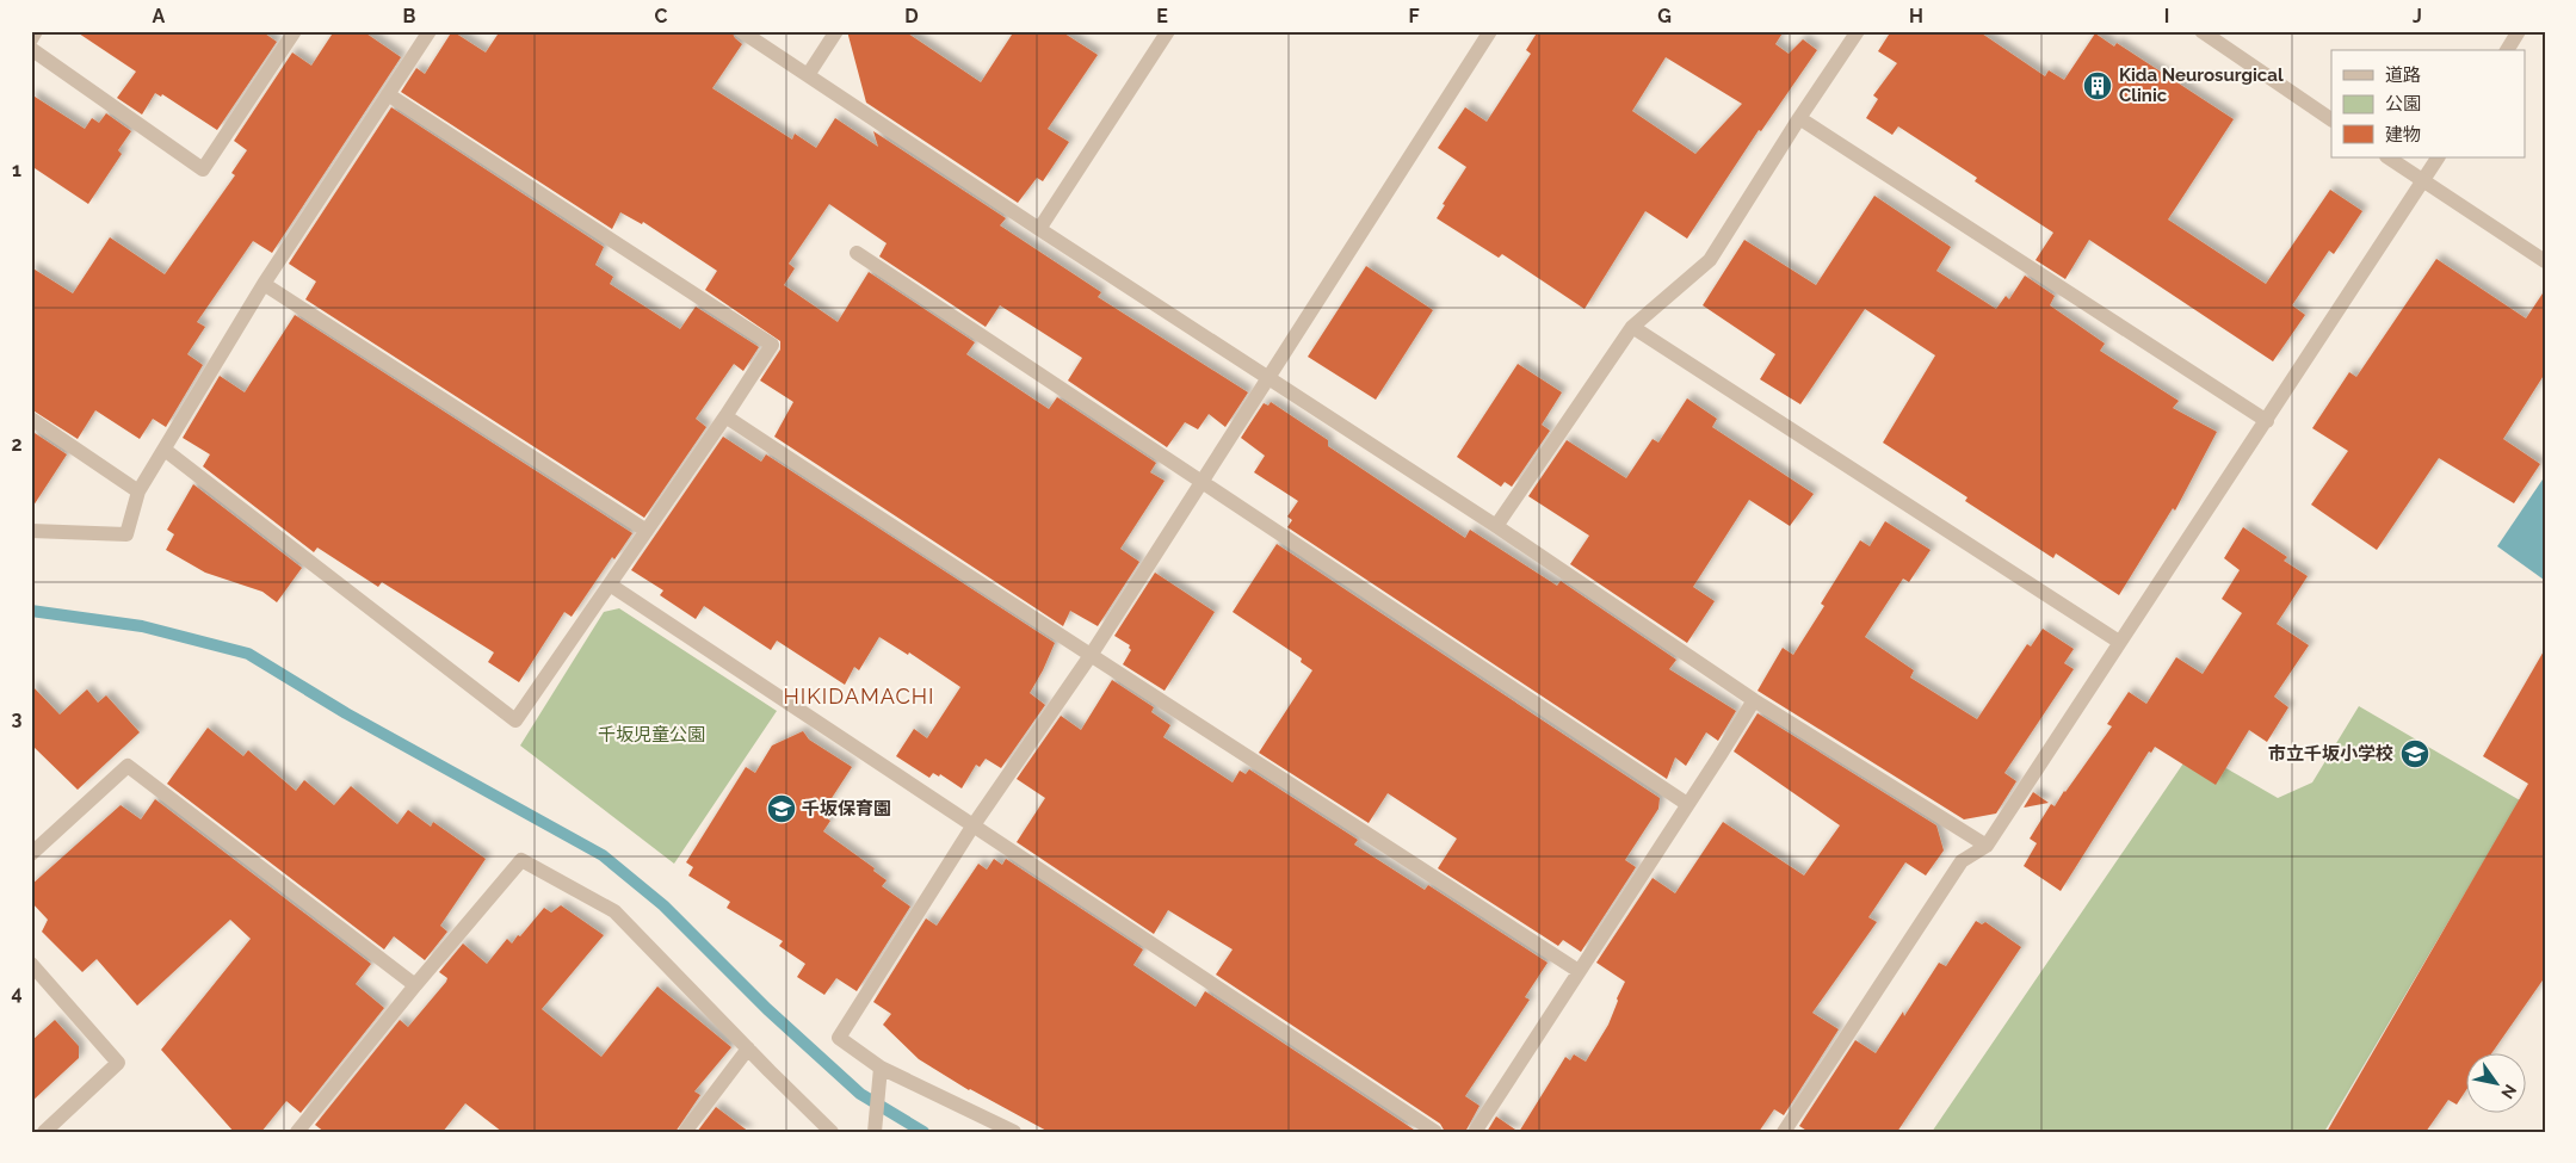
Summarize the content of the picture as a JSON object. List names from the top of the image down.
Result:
{
  "districts": ["HIKIDAMACHI"],
  "parks": ["千坂児童公園"],
  "places": {
    "building": ["Kida Neurosurgical Clinic"],
    "school or university": ["市立千坂小学校", "千坂保育園"]
  },
  "legend": ["道路", "公園", "建物"],
  "north": "bottom right",
  "grid": {
    "columns": [
      "A",
      "B",
      "C",
      "D",
      "E",
      "F",
      "G",
      "H",
      "I",
      "J"
    ],
    "rows": [
      "1",
      "2",
      "3",
      "4"
    ]
  }
}
